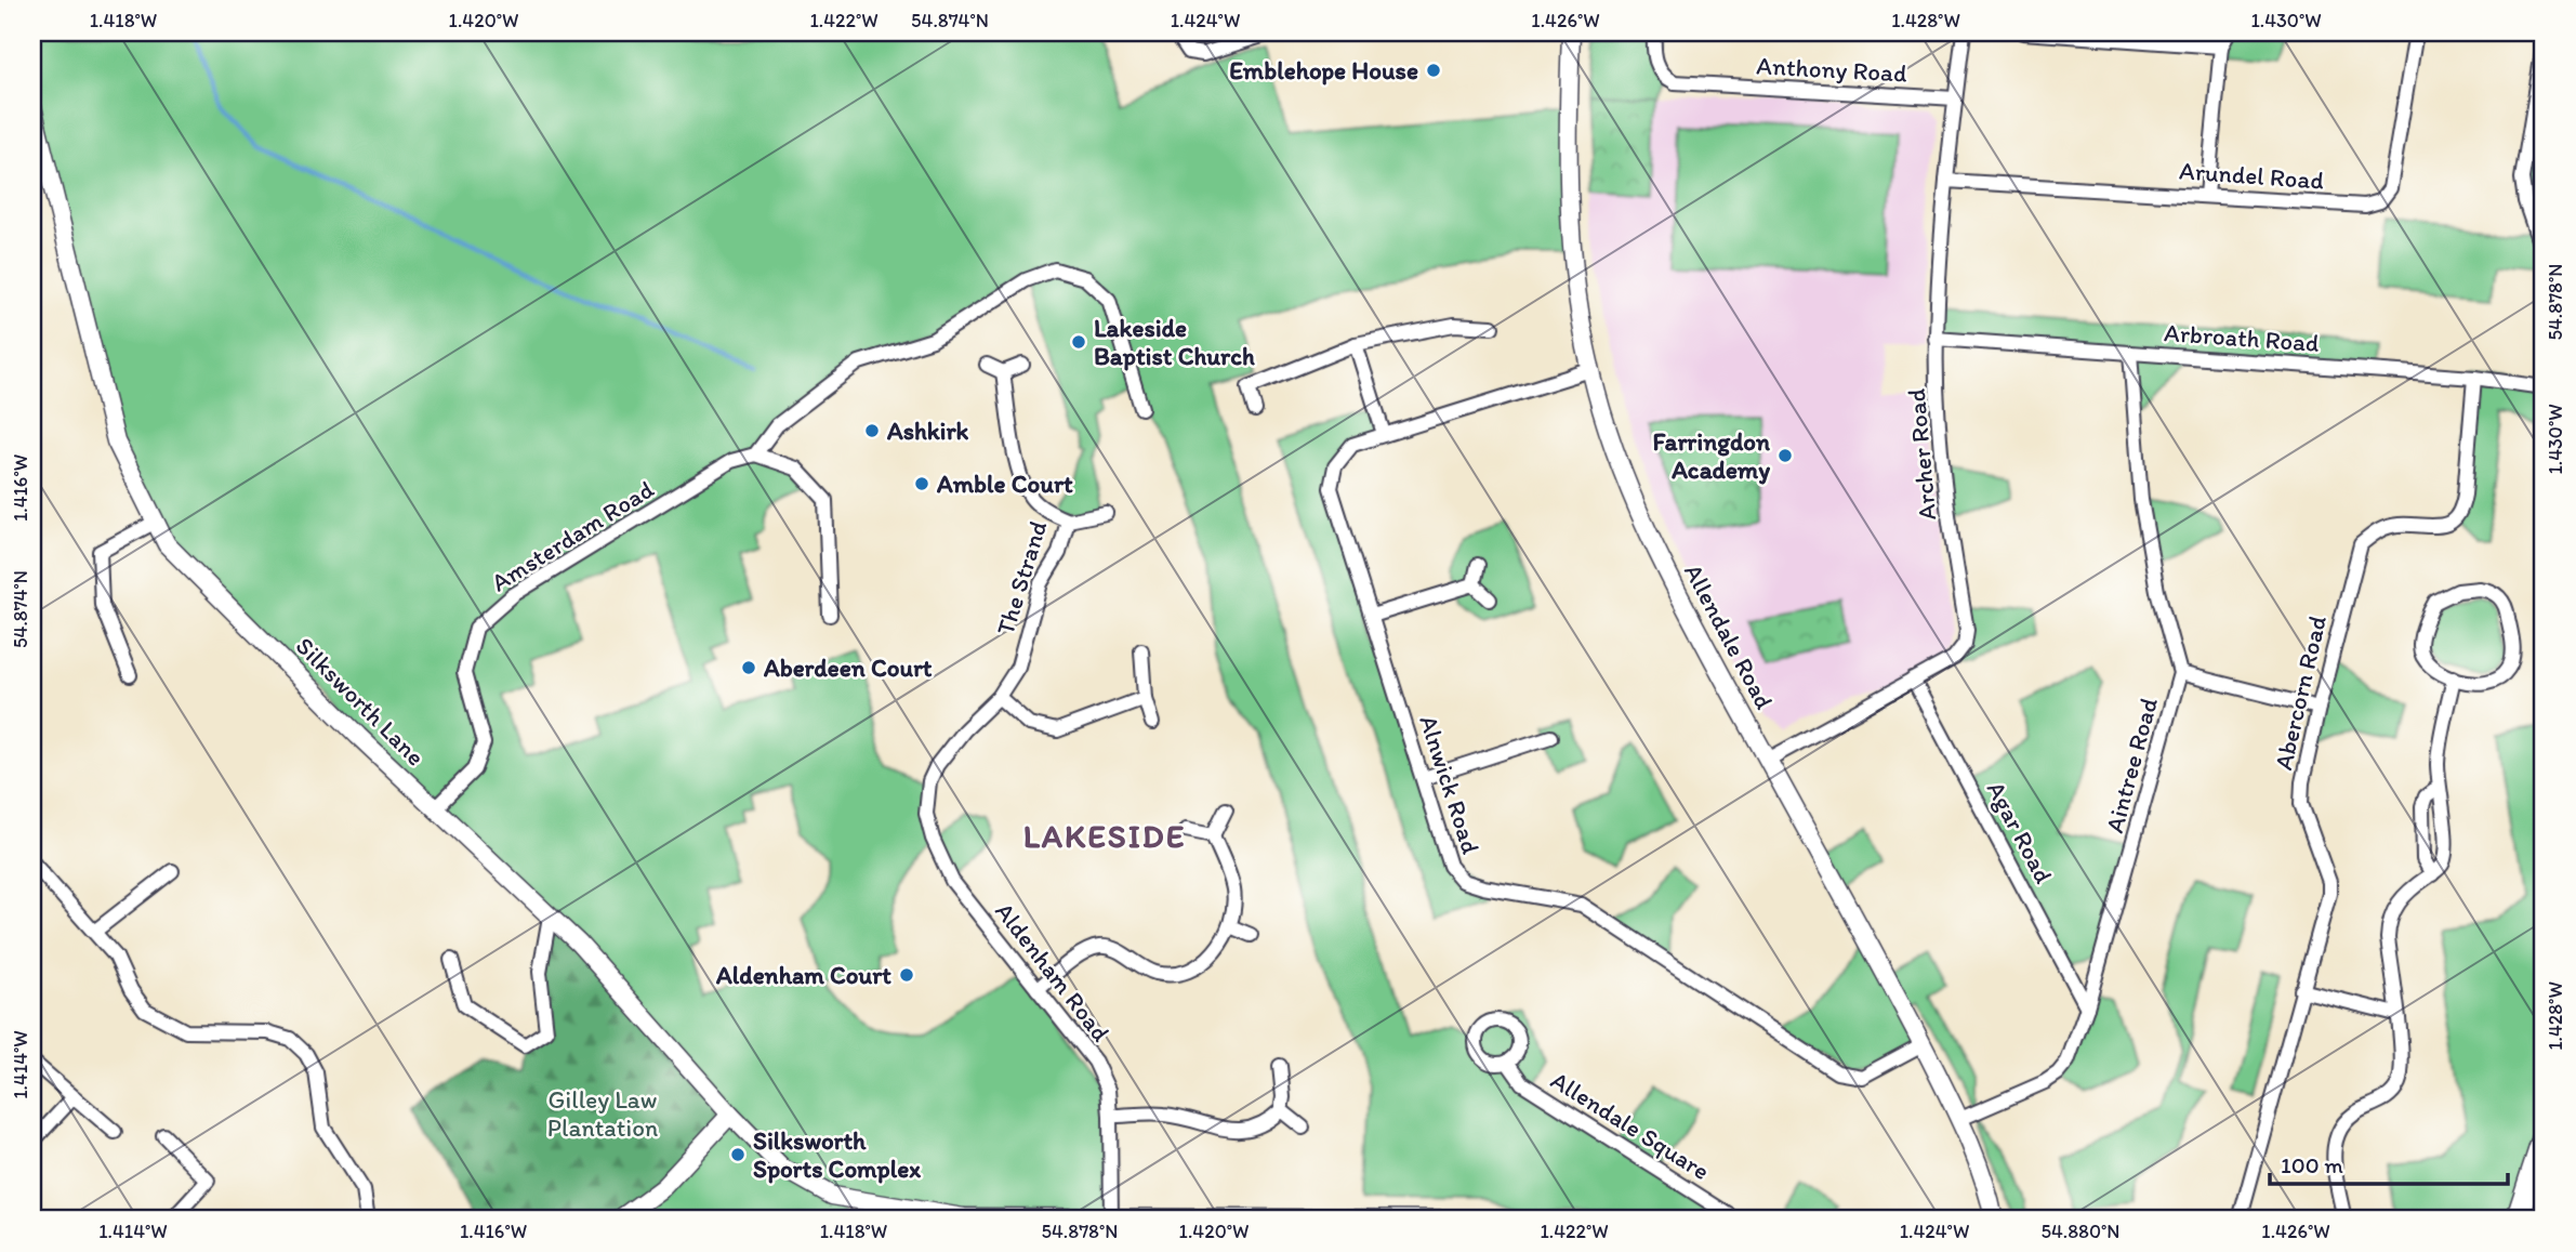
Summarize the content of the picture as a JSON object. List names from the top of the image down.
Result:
{
  "streets": {
    "street": [
      "Anthony Road",
      "Arundel Road",
      "Arbroath Road",
      "Archer Road",
      "Amsterdam Road",
      "The Strand",
      "Allendale Road",
      "Abercorn Road",
      "Silksworth Lane",
      "Aintree Road",
      "Alnwick Road",
      "Agar Road",
      "Aldenham Road",
      "Allendale Square"
    ]
  },
  "crossings": [
    ["Anthony Road", "Archer Road"],
    ["Arundel Road", "Archer Road"],
    ["Arbroath Road", "Archer Road"],
    ["Arbroath Road", "Abercorn Road"],
    ["Arbroath Road", "Aintree Road"],
    ["Archer Road", "Allendale Road"],
    ["Archer Road", "Agar Road"],
    ["Amsterdam Road", "Silksworth Lane"],
    ["The Strand", "Aldenham Road"],
    ["Allendale Road", "Aintree Road"],
    ["Allendale Road", "Alnwick Road"],
    ["Silksworth Lane", "Aldenham Road"],
    ["Aintree Road", "Agar Road"]
  ],
  "districts": ["LAKESIDE"],
  "parks": ["Gilley Law Plantation"],
  "places": [
    "Emblehope House",
    "Lakeside Baptist Church",
    "Ashkirk",
    "Farringdon Academy",
    "Amble Court",
    "Aberdeen Court",
    "Aldenham Court",
    "Silksworth Sports Complex"
  ],
  "scale_bar": "100 m",
  "coordinates": [
    "1.418°W",
    "1.420°W",
    "1.422°W",
    "54.874°N",
    "1.424°W",
    "1.426°W",
    "1.428°W",
    "1.430°W",
    "54.878°N",
    "1.416°W",
    "1.414°W",
    "54.880°N"
  ]
}
